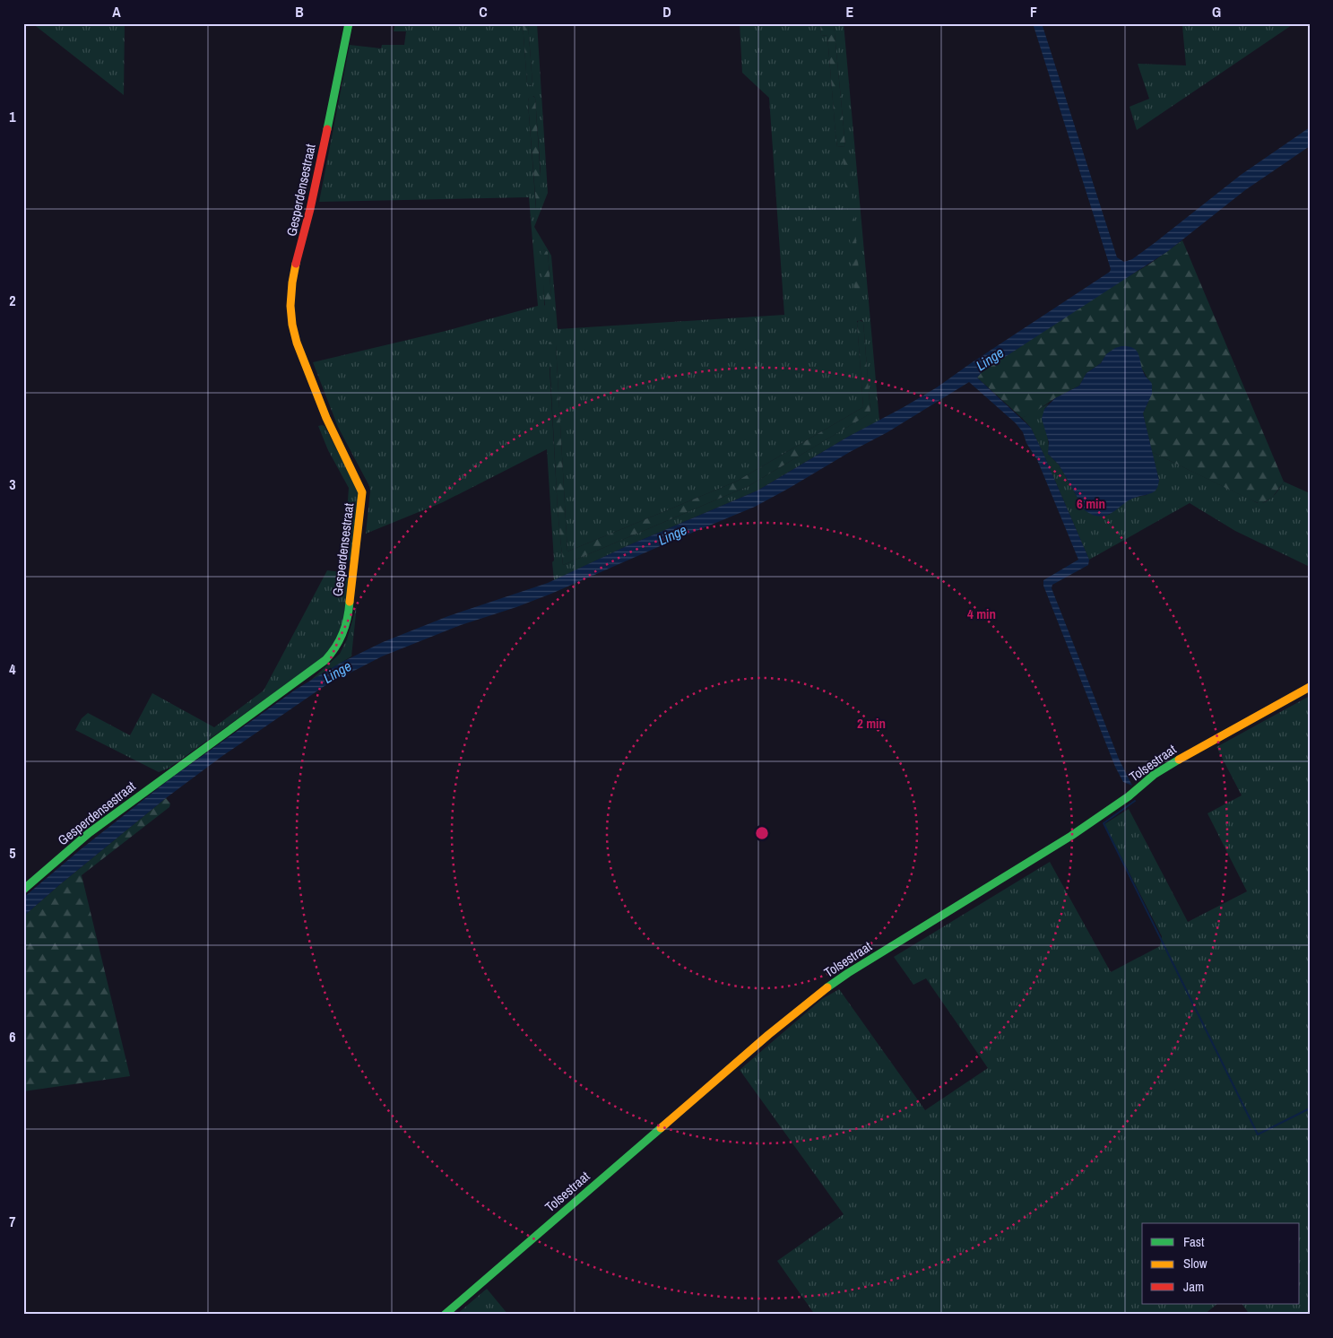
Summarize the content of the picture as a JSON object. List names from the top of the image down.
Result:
{
  "streets": {
    "street": ["Gesperdensestraat", "Tolsestraat"]
  },
  "water": ["Linge"],
  "legend": ["Fast", "Slow", "Jam"],
  "grid": {
    "columns": [
      "A",
      "B",
      "C",
      "D",
      "E",
      "F",
      "G"
    ],
    "rows": [
      "1",
      "2",
      "3",
      "4",
      "5",
      "6",
      "7"
    ]
  },
  "rings": ["6 min", "4 min", "2 min"]
}
